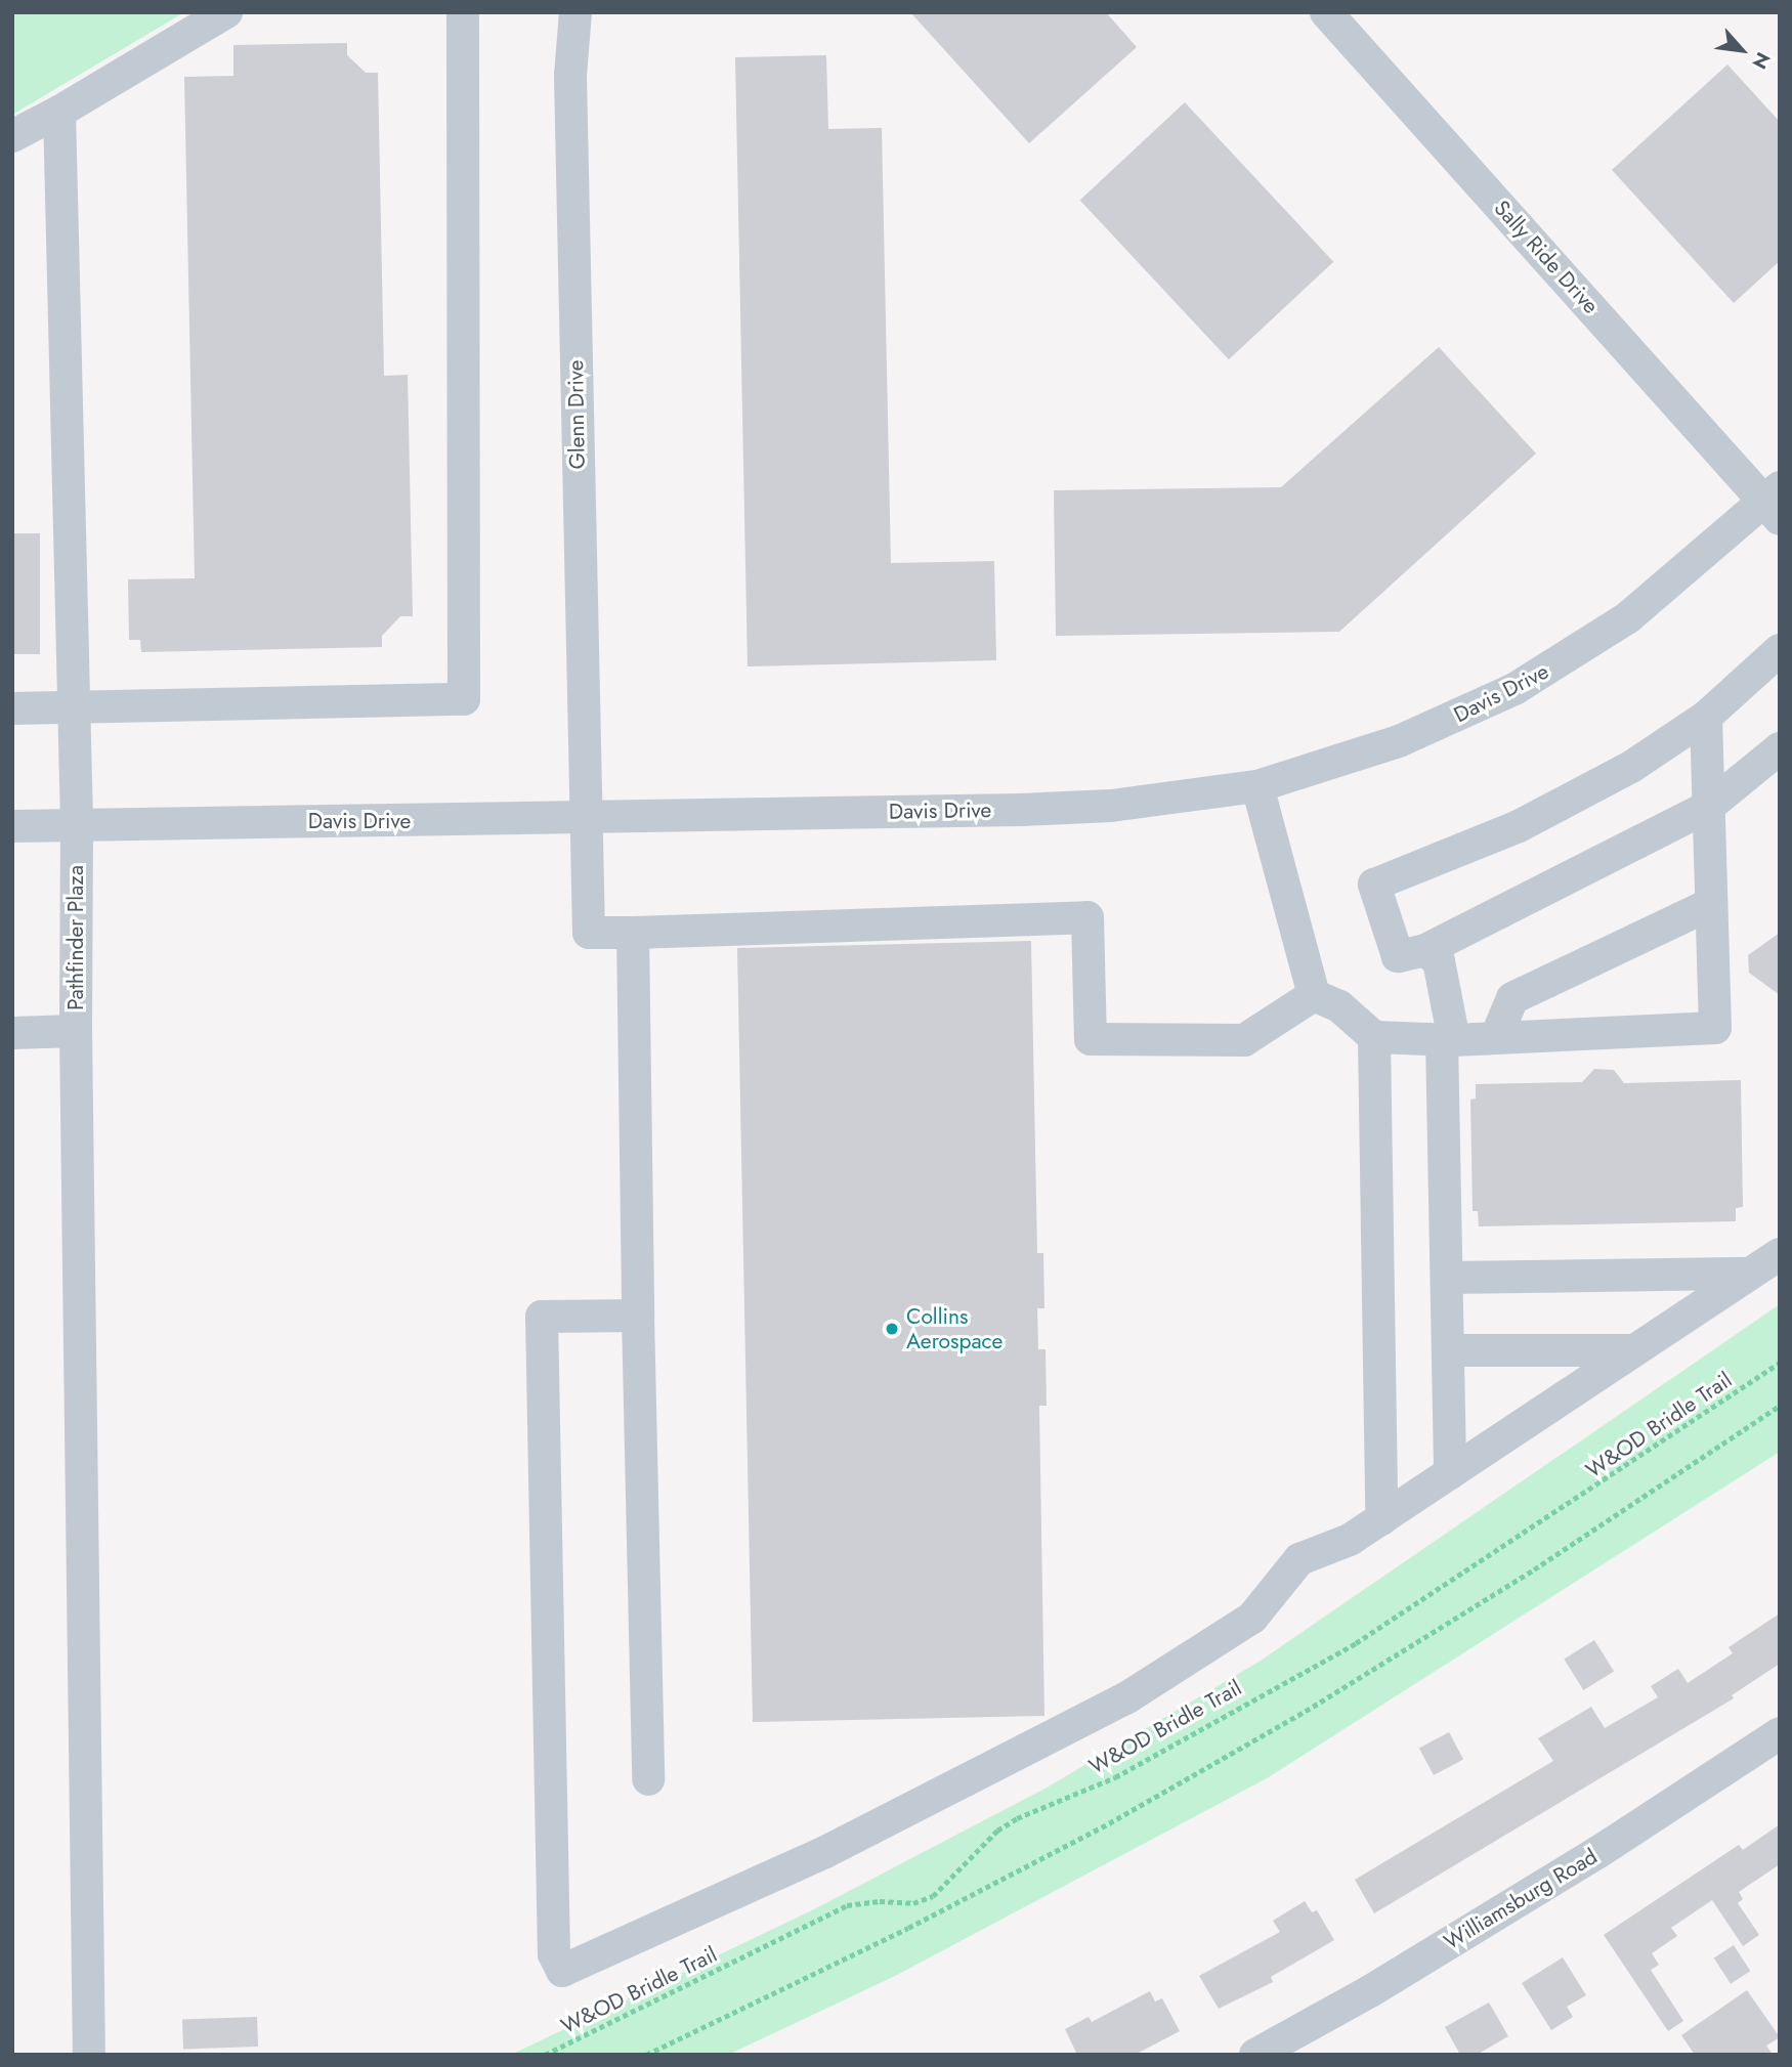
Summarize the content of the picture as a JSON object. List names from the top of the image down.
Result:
{
  "streets": {
    "street": [
      "Sally Ride Drive",
      "Glenn Drive",
      "Davis Drive",
      "Pathfinder Plaza",
      "Williamsburg Road"
    ],
    "path": ["W&OD Bridle Trail"]
  },
  "crossings": [
    ["Sally Ride Drive", "Davis Drive"],
    ["Glenn Drive", "Davis Drive"],
    ["Davis Drive", "Pathfinder Plaza"]
  ],
  "places": ["Collins Aerospace"],
  "north": "bottom right"
}
